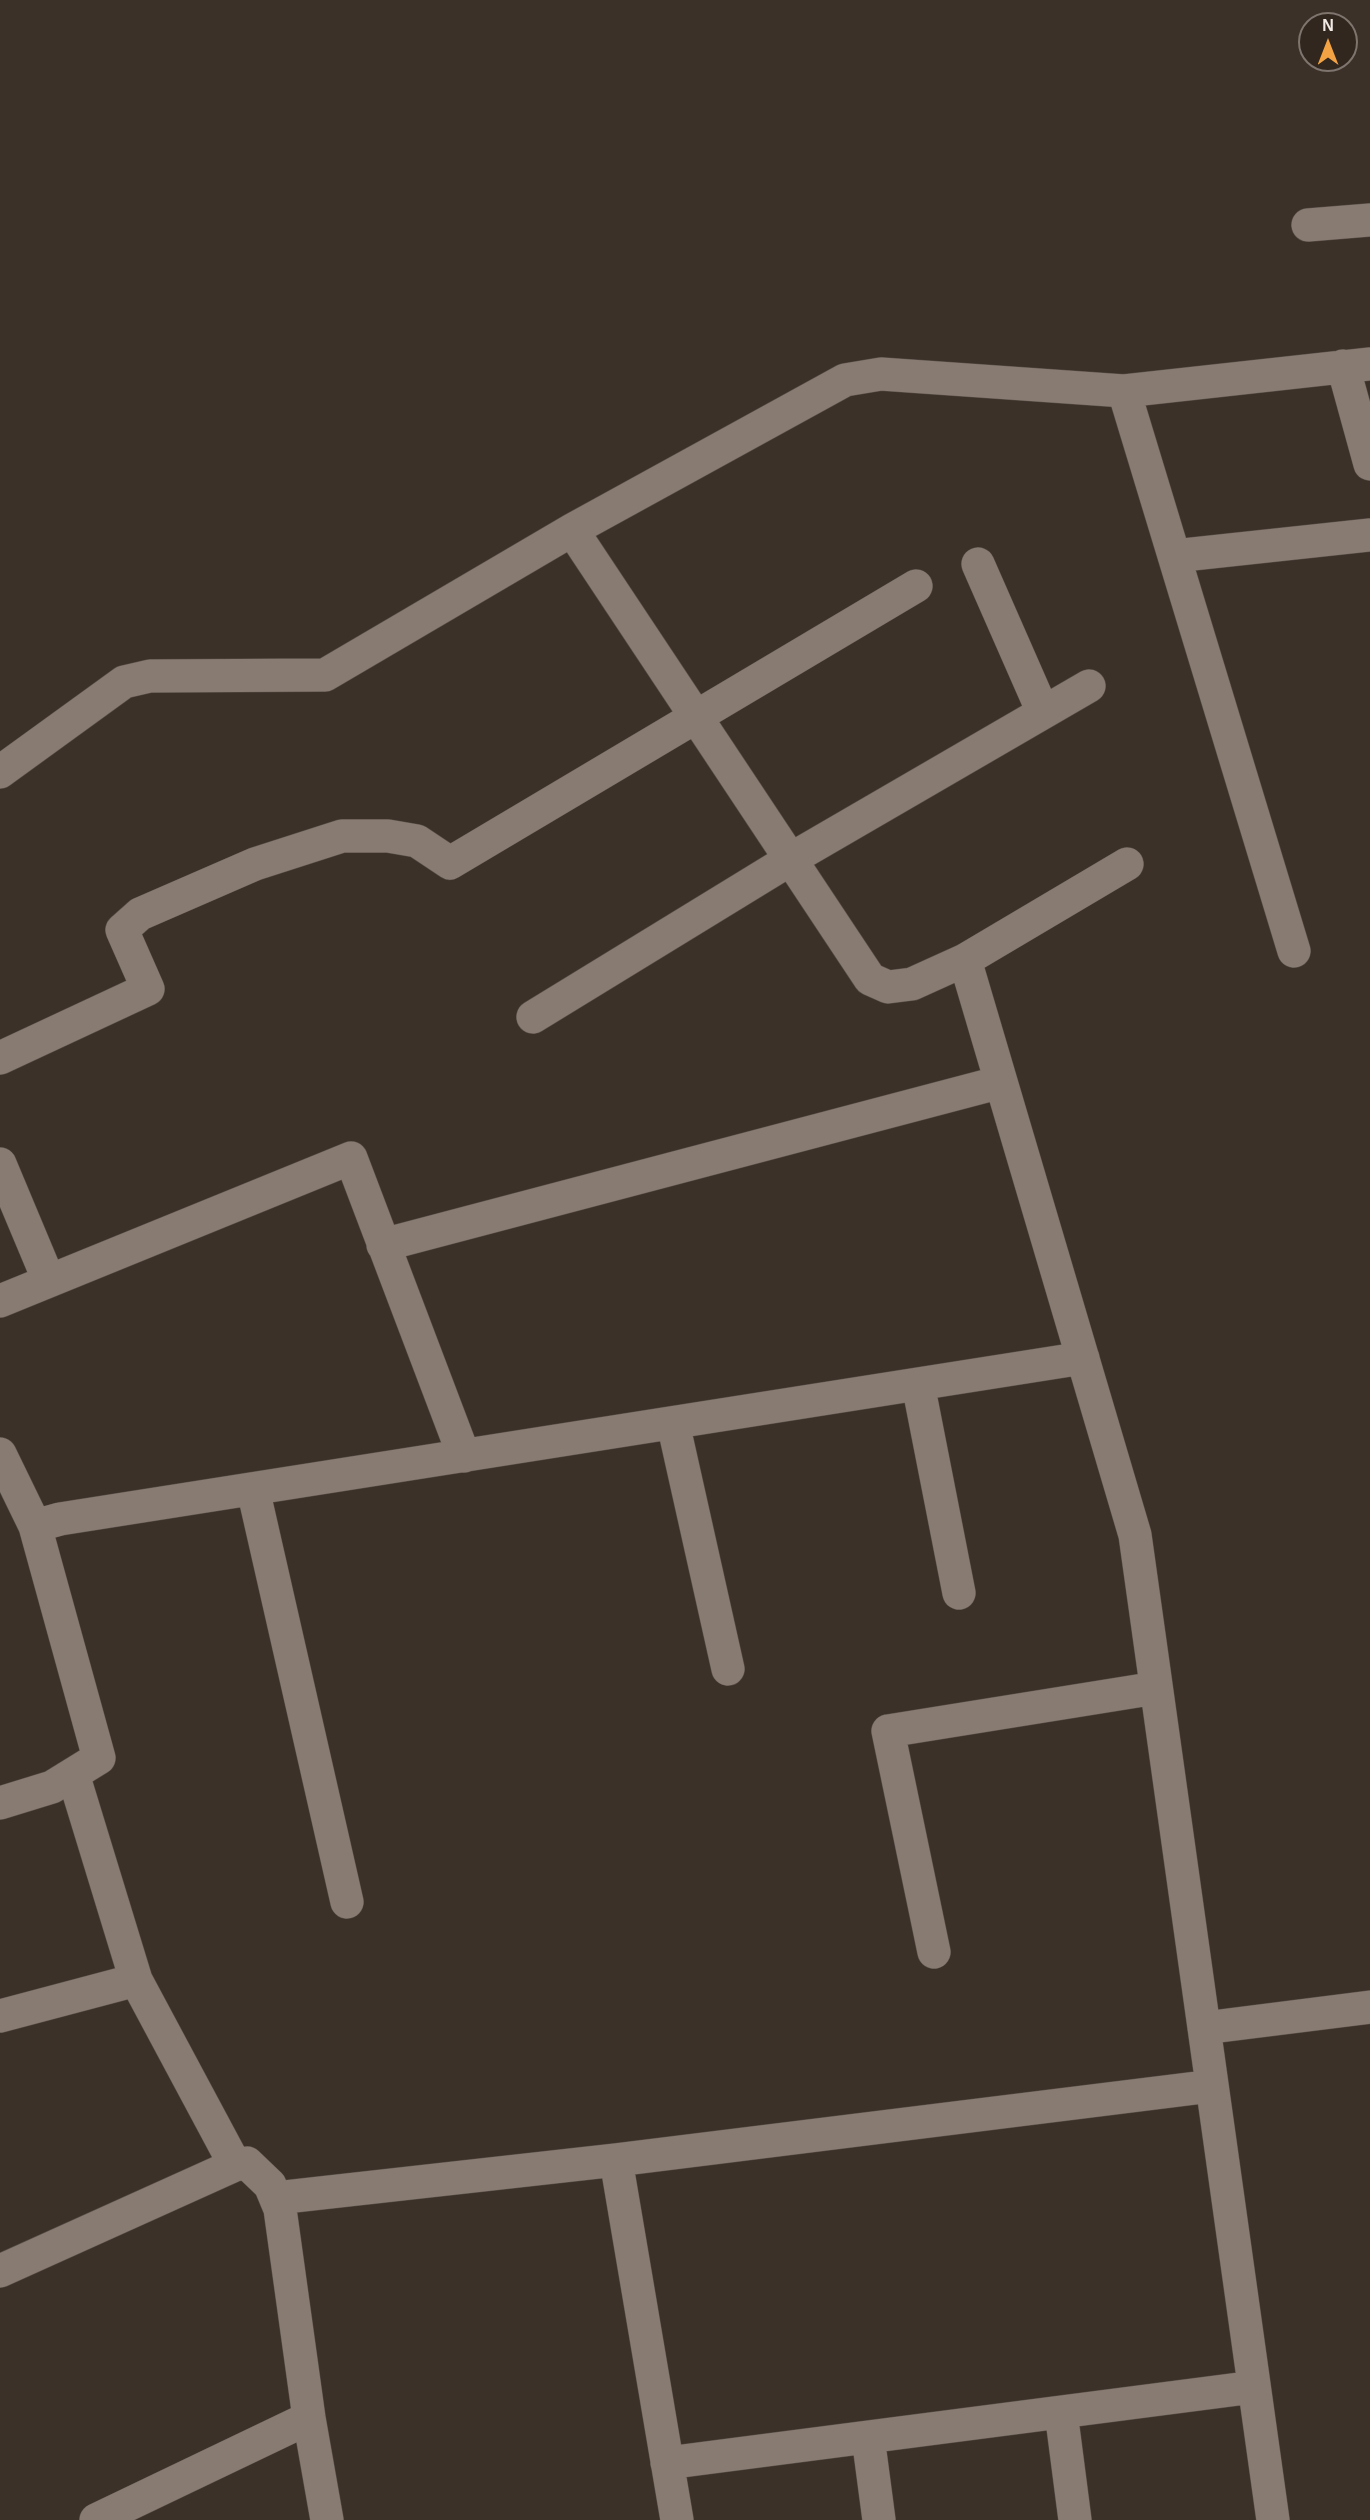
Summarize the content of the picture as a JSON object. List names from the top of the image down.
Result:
{
  "north": "top"
}
